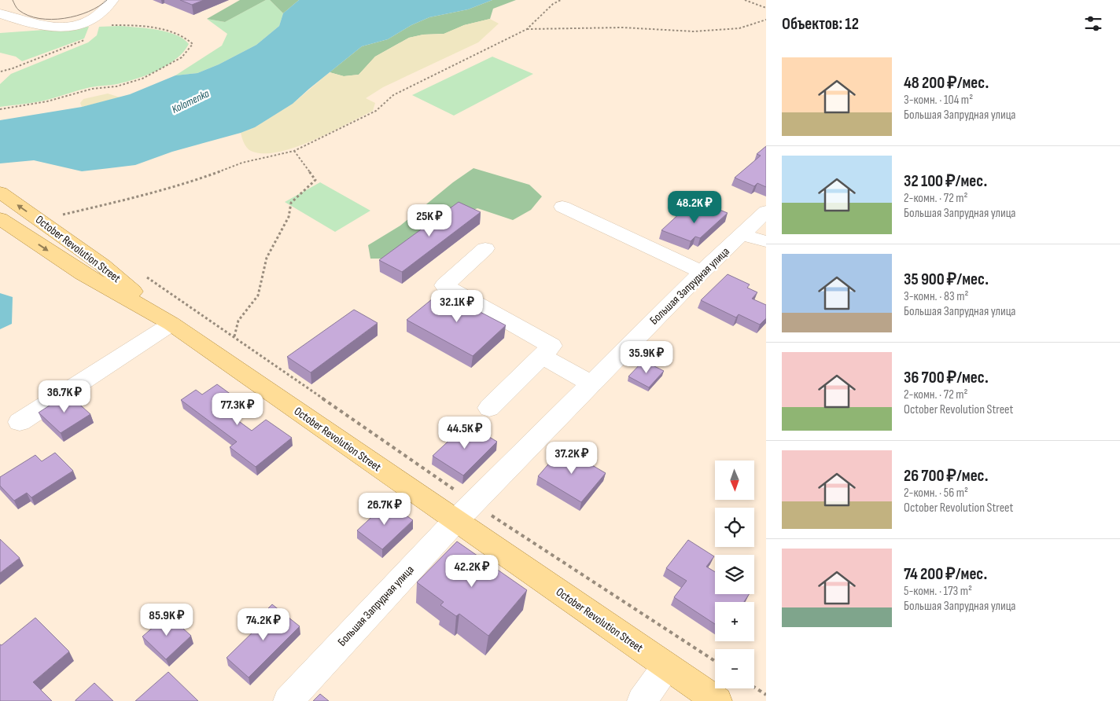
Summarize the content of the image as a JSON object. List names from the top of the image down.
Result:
{
  "streets": {
    "main road": ["October Revolution Street"],
    "street": ["Большая Запрудная улица"]
  },
  "crossings": [
    ["October Revolution Street", "Большая Запрудная улица"]
  ],
  "water": ["Kolomenka"],
  "north": "bottom",
  "page": {
    "heading": "Объектов: 12",
    "list": [
      {
        "name": "48 200 ₽/мес.",
        "note": "3-комн. · 104 m² · Большая Запрудная улица"
      },
      {
        "name": "32 100 ₽/мес.",
        "note": "2-комн. · 72 m² · Большая Запрудная улица"
      },
      {
        "name": "35 900 ₽/мес.",
        "note": "3-комн. · 83 m² · Большая Запрудная улица"
      },
      {
        "name": "36 700 ₽/мес.",
        "note": "2-комн. · 72 m² · October Revolution Street"
      },
      {
        "name": "26 700 ₽/мес.",
        "note": "2-комн. · 56 m² · October Revolution Street"
      },
      {
        "name": "74 200 ₽/мес.",
        "note": "5-комн. · 173 m² · Большая Запрудная улица"
      }
    ],
    "price": [
      "48.2K ₽",
      "25K ₽",
      "32.1K ₽",
      "35.9K ₽",
      "36.7K ₽",
      "77.3K ₽",
      "44.5K ₽",
      "37.2K ₽",
      "26.7K ₽",
      "42.2K ₽",
      "85.9K ₽",
      "74.2K ₽"
    ],
    "map_buttons": ["+", "−"]
  }
}
